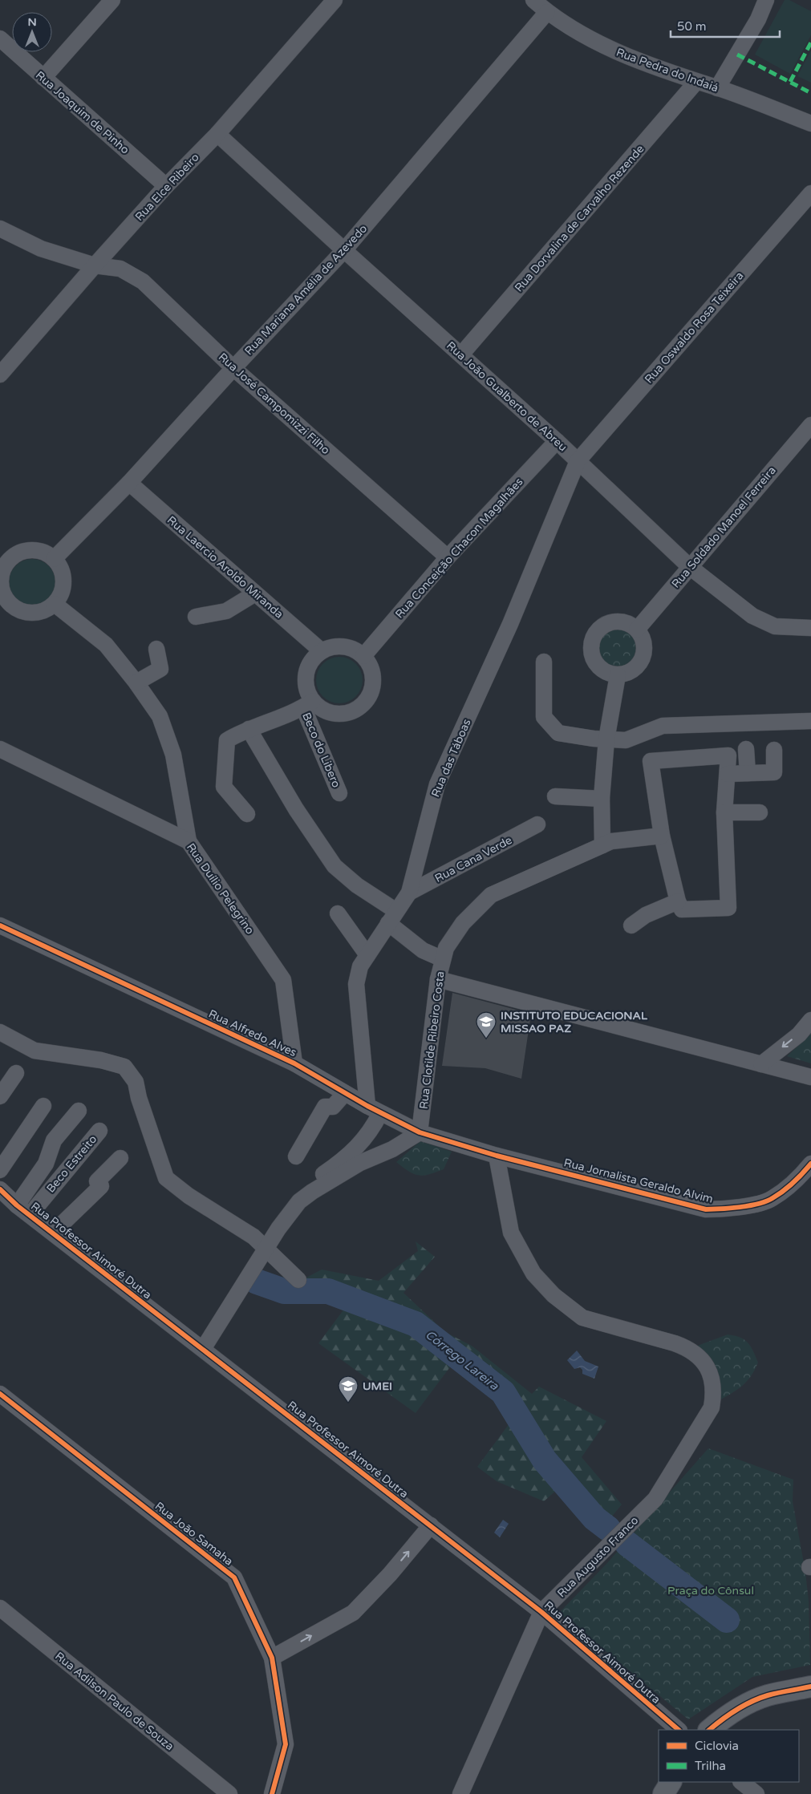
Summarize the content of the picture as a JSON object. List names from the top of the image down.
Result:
{
  "streets": {
    "street": [
      "Rua Pedra do Indaiá",
      "Rua Joaquim de Pinho",
      "Rua Elce Ribeiro",
      "Rua Dorvalina de Carvalho Rezende",
      "Rua Mariana Amélia de Azevedo",
      "Rua Oswaldo Rosa Teixeira",
      "Rua João Gualberto de Abreu",
      "Rua José Campomizzi Filho",
      "Rua Soldado Manoel Ferreira",
      "Rua Conceição Chacon Magalhães",
      "Rua Laercio Aroldo Miranda",
      "Beco do Libero",
      "Rua das Táboas",
      "Rua Cana Verde",
      "Rua Duílio Pelegrino",
      "Rua Alfredo Alves",
      "Rua Clotilde Ribeiro Costa",
      "Beco Estreito",
      "Rua Jornalista Geraldo Alvim",
      "Rua Professor Aimoré Dutra",
      "Rua João Samaha",
      "Rua Augusto Franco",
      "Rua Adilson Paulo de Souza"
    ]
  },
  "crossings": [
    ["Rua Pedra do Indaiá", "Rua Dorvalina de Carvalho Rezende"],
    ["Rua Pedra do Indaiá", "Rua Mariana Amélia de Azevedo"],
    ["Rua Joaquim de Pinho", "Rua Elce Ribeiro"],
    ["Rua Elce Ribeiro", "Rua João Gualberto de Abreu"],
    ["Rua Elce Ribeiro", "Rua José Campomizzi Filho"],
    ["Rua Dorvalina de Carvalho Rezende", "Rua João Gualberto de Abreu"],
    ["Rua Mariana Amélia de Azevedo", "Rua João Gualberto de Abreu"],
    ["Rua Mariana Amélia de Azevedo", "Rua José Campomizzi Filho"],
    ["Rua Mariana Amélia de Azevedo", "Rua Laercio Aroldo Miranda"],
    ["Rua Oswaldo Rosa Teixeira", "Rua João Gualberto de Abreu"],
    ["Rua Oswaldo Rosa Teixeira", "Rua das Táboas"],
    ["Rua João Gualberto de Abreu", "Rua Soldado Manoel Ferreira"],
    ["Rua João Gualberto de Abreu", "Rua Conceição Chacon Magalhães"],
    ["Rua João Gualberto de Abreu", "Rua das Táboas"],
    ["Rua José Campomizzi Filho", "Rua Conceição Chacon Magalhães"],
    ["Rua Conceição Chacon Magalhães", "Rua Laercio Aroldo Miranda"],
    ["Rua Conceição Chacon Magalhães", "Beco do Libero"],
    ["Rua Laercio Aroldo Miranda", "Beco do Libero"],
    ["Rua das Táboas", "Rua Cana Verde"],
    ["Rua das Táboas", "Rua Alfredo Alves"],
    ["Rua Duílio Pelegrino", "Rua Alfredo Alves"],
    ["Rua Alfredo Alves", "Rua Clotilde Ribeiro Costa"],
    ["Rua Alfredo Alves", "Rua Jornalista Geraldo Alvim"],
    ["Rua Alfredo Alves", "Rua Augusto Franco"],
    ["Beco Estreito", "Rua Professor Aimoré Dutra"],
    ["Rua Jornalista Geraldo Alvim", "Rua Augusto Franco"],
    ["Rua Professor Aimoré Dutra", "Rua Augusto Franco"]
  ],
  "water": ["Córrego Lareira"],
  "parks": ["Praça do Cônsul"],
  "places": {
    "school or university": ["INSTITUTO EDUCACIONAL MISSAO PAZ", "UMEI"]
  },
  "legend": ["Ciclovia", "Trilha"],
  "scale_bar": "50 m",
  "north": "top"
}
